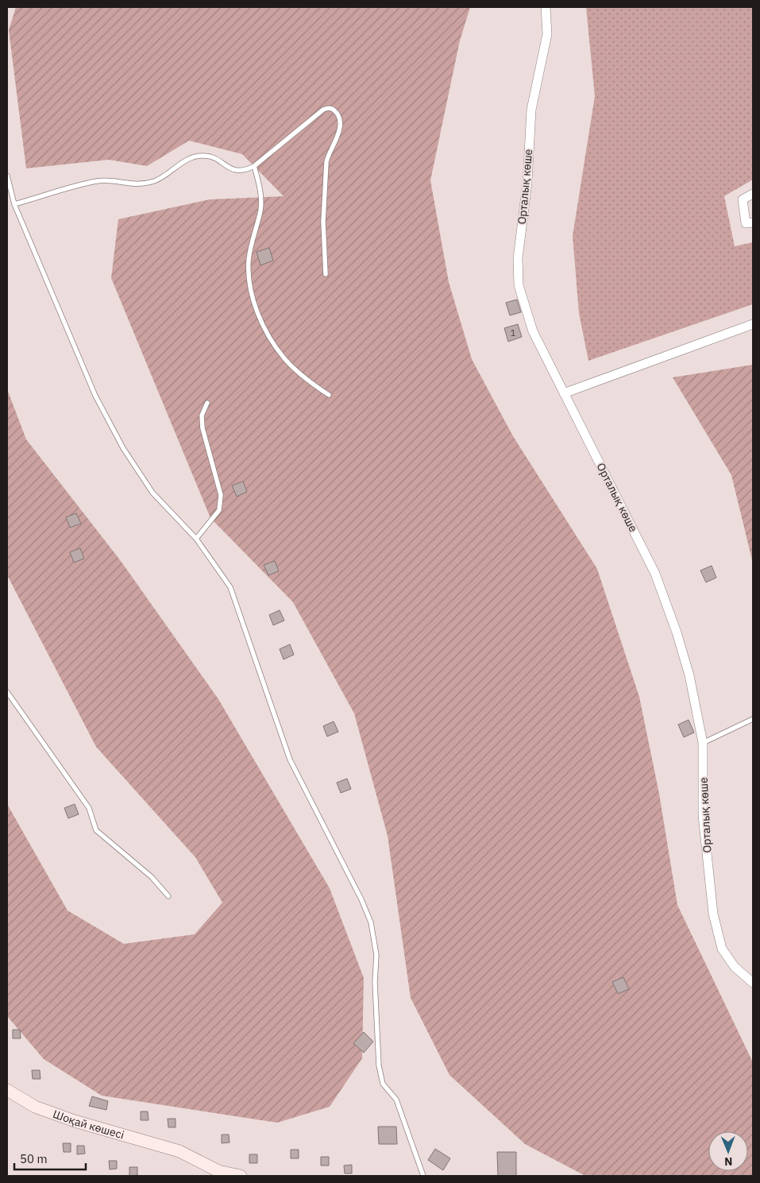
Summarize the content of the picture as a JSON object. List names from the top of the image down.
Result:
{
  "streets": {
    "street": ["Орталық көше", "Шоқай көшесі"]
  },
  "house_numbers": ["1"],
  "scale_bar": "50 m",
  "north": "bottom"
}
